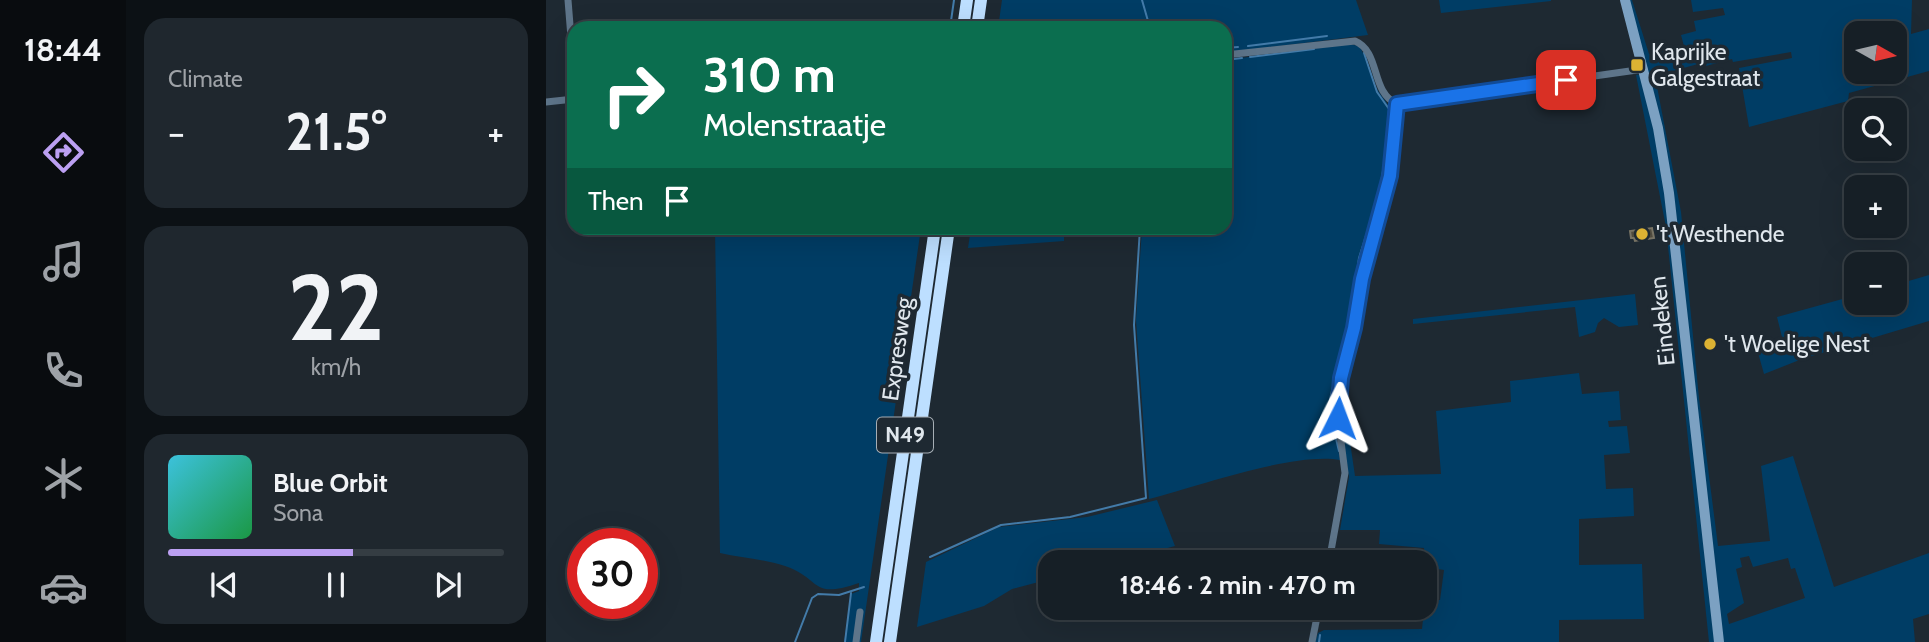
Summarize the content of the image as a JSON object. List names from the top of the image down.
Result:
{
  "streets": {
    "highway": ["Expresweg", "N49"],
    "street": ["Eindeken"]
  },
  "places": {
    "transit": ["Kaprijke Galgestraat"],
    "other": ["'t Westhende", "'t Woelige Nest"]
  },
  "north": "right",
  "page": {
    "tabs": "18:44",
    "tile": [
      "Climate",
      ["22", "km/h"]
    ],
    "map_buttons": ["+", "−"],
    "turn": ["310 m", "Molenstraatje"],
    "heat": ["−", "21.5°", "+"],
    "then": "Then",
    "song": ["Blue Orbit", "Sona"],
    "limit": "30",
    "trip": "18:46 · 2 min · 470 m"
  }
}
